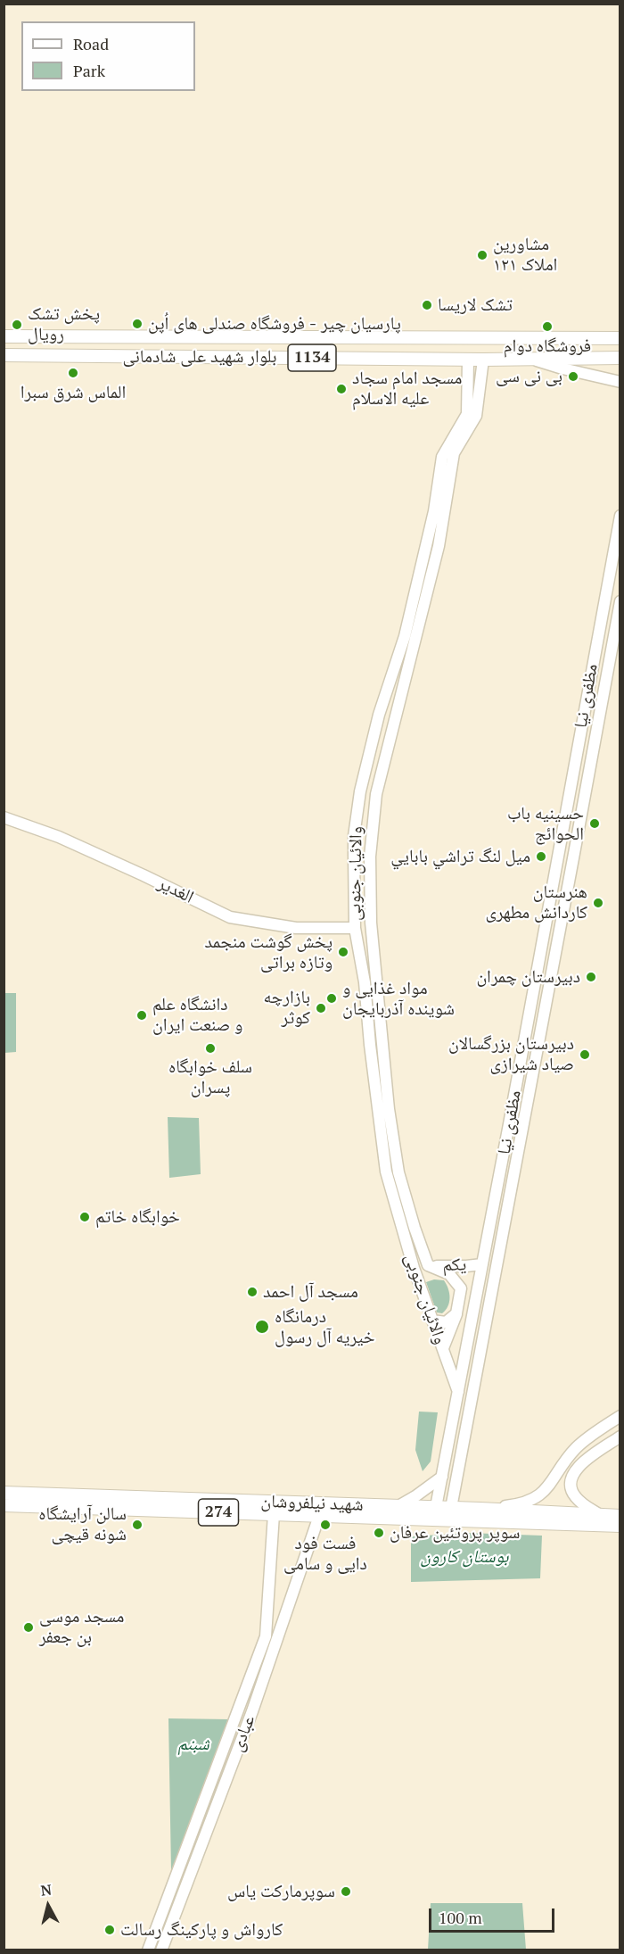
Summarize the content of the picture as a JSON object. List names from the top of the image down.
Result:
{
  "streets": {
    "main road": [
      "بلوار شهید علی شادمانی",
      "1134",
      "مظفری نیا",
      "والائیان جنوبی",
      "الغدیر",
      "یکم",
      "شهید نیلفروشان",
      "274",
      "عبادی"
    ]
  },
  "crossings": [
    ["بلوار شهید علی شادمانی", "والائیان جنوبی"],
    ["مظفری نیا", "والائیان جنوبی"],
    ["مظفری نیا", "یکم"],
    ["مظفری نیا", "شهید نیلفروشان"],
    ["والائیان جنوبی", "الغدیر"],
    ["والائیان جنوبی", "یکم"],
    ["شهید نیلفروشان", "عبادی"]
  ],
  "parks": ["بوستان کارون", "شبنم"],
  "places": [
    "مشاورین املاک ۱۲۱",
    "تشک لاریسا",
    "پارسیان چیر - فروشگاه صندلی های اُپن",
    "پخش تشک رویال",
    "فروشگاه دوام",
    "الماس شرق سبرا",
    "بی نی سی",
    "مسجد امام سجاد علیه الاسلام",
    "حسینیه باب الحوائج",
    "ميل لنگ تراشي بابايي",
    "هنرستان کاردانش مطهری",
    "پخش گوشت منجمد وتازه براتی",
    "دبیرستان چمران",
    "مواد غذایی و شوینده آذربایجان",
    "بازارچه کوثر",
    "دانشگاه علم و صنعت ایران",
    "سلف خوابگاه پسران",
    "دبیرستان بزرگسالان صیاد شیرازی",
    "خوابگاه خاتم",
    "مسجد آل احمد",
    "درمانگاه خیریه آل رسول",
    "سالن آرایشگاه شونه قیچی",
    "فست فود دایی و سامی",
    "سوپر پروتئین عرفان",
    "مسجد موسی بن جعفر",
    "سوپرمارکت یاس",
    "کارواش و پارکینگ رسالت"
  ],
  "legend": ["Road", "Park"],
  "scale_bar": "100 m",
  "north": "top"
}
